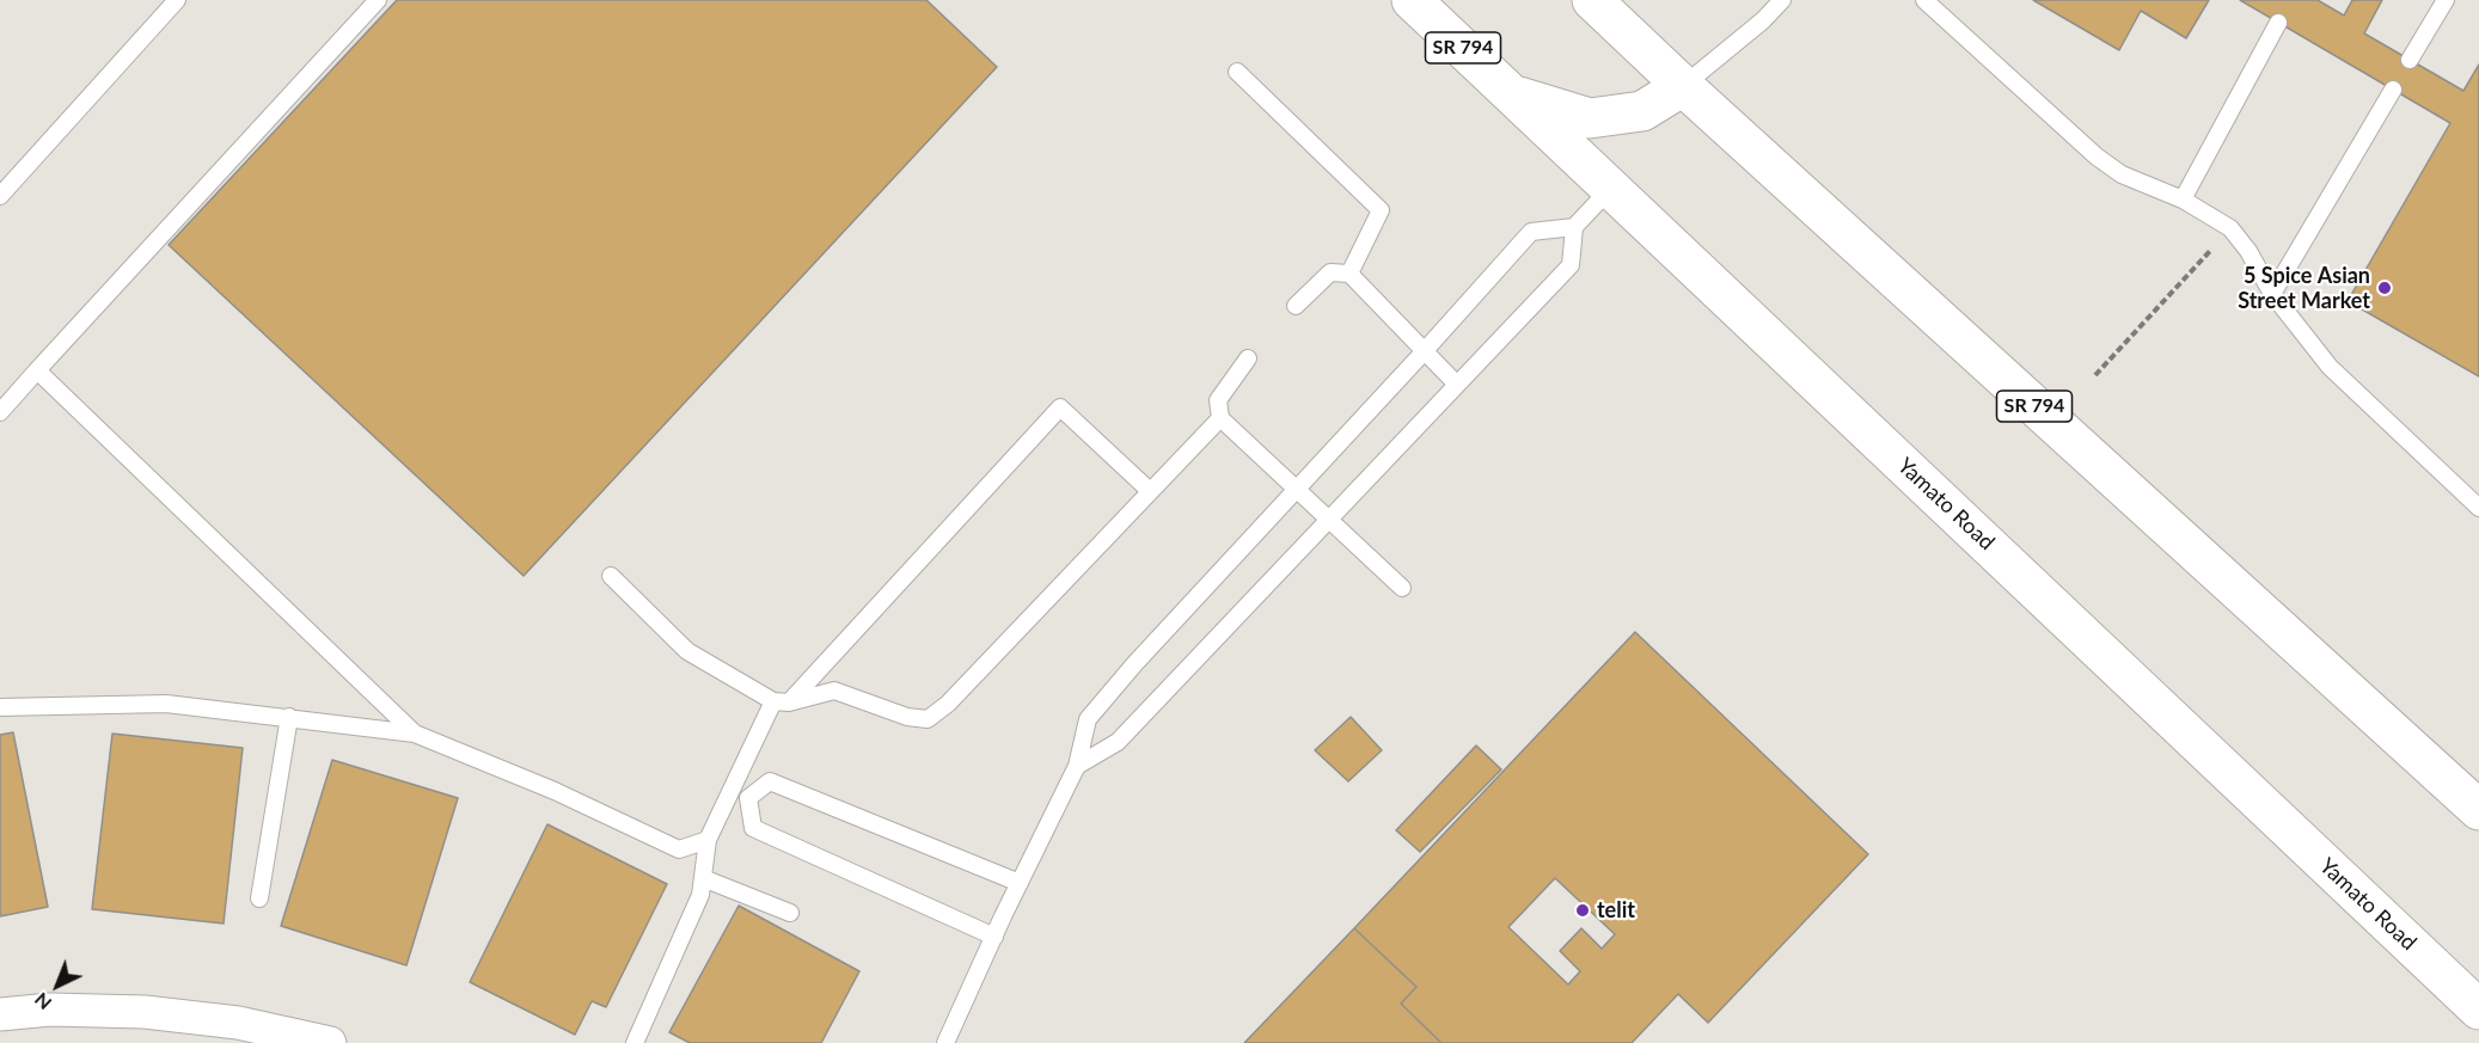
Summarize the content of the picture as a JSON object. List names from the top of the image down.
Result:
{
  "streets": {
    "main road": ["SR 794", "Yamato Road"]
  },
  "places": ["5 Spice Asian Street Market", "telit"],
  "north": "bottom left"
}
